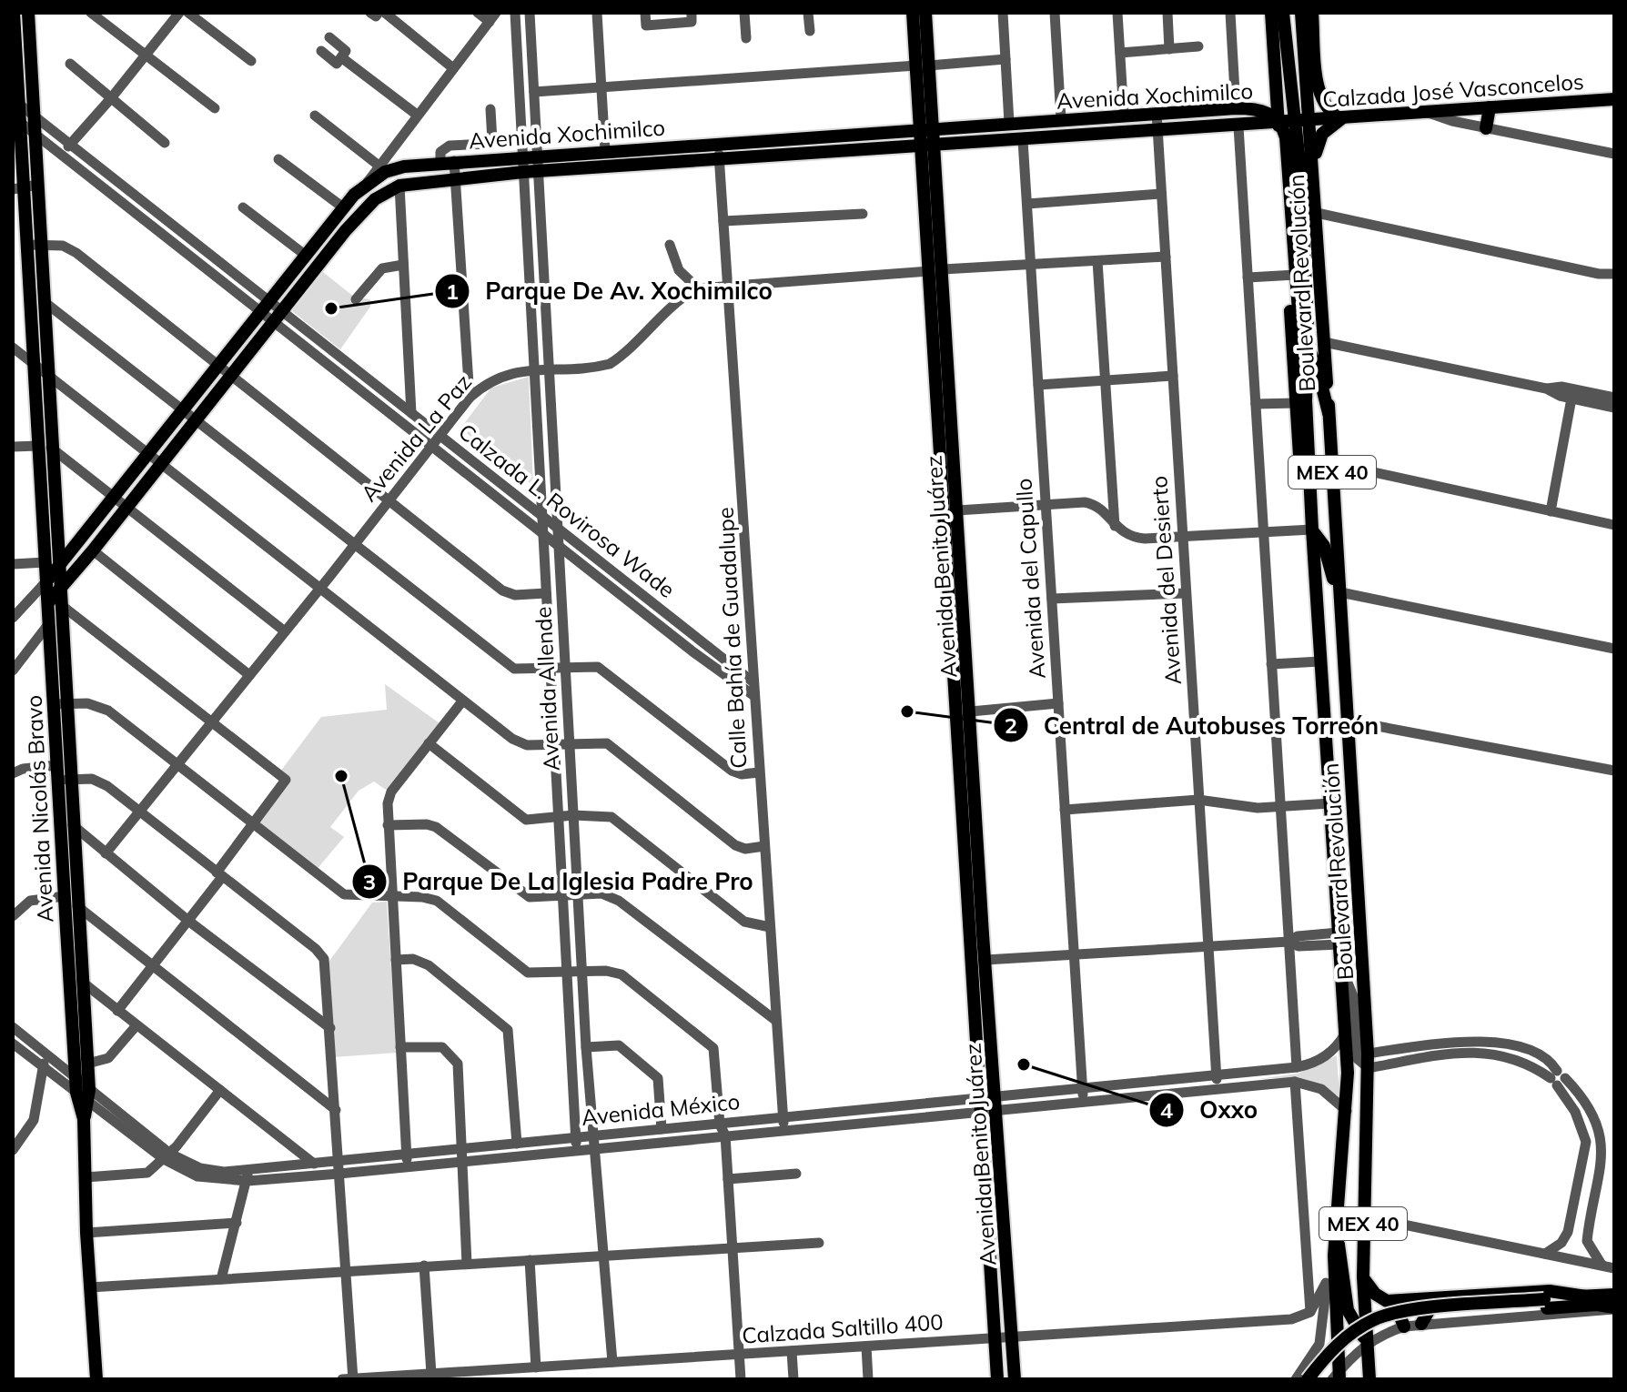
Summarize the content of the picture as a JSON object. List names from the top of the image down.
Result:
{
  "streets": {
    "main road": [
      "Calzada José Vasconcelos",
      "Avenida Xochimilco",
      "Boulevard Revolución",
      "MEX 40",
      "Avenida Benito Juárez",
      "Avenida Nicolás Bravo"
    ],
    "street": [
      "Avenida La Paz",
      "Calzada L. Rovirosa Wade",
      "Avenida del Capullo",
      "Avenida del Desierto",
      "Calle Bahía de Guadalupe",
      "Avenida Allende",
      "Avenida México",
      "Calzada Saltillo 400"
    ]
  },
  "crossings": [
    ["Calzada José Vasconcelos", "Avenida Xochimilco"],
    ["Calzada José Vasconcelos", "Boulevard Revolución"],
    ["Calzada José Vasconcelos", "MEX 40"],
    ["Avenida Xochimilco", "MEX 40"],
    ["Avenida Xochimilco", "Calzada L. Rovirosa Wade"],
    ["Avenida Xochimilco", "Avenida Benito Juárez"],
    ["Avenida Xochimilco", "Avenida del Capullo"],
    ["Avenida Xochimilco", "Avenida del Desierto"],
    ["Avenida Xochimilco", "Calle Bahía de Guadalupe"],
    ["Avenida Xochimilco", "Avenida Allende"],
    ["Avenida Xochimilco", "Avenida Nicolás Bravo"],
    ["Avenida La Paz", "Calzada L. Rovirosa Wade"],
    ["Avenida La Paz", "Avenida Allende"],
    ["MEX 40", "Avenida México"],
    ["Calzada L. Rovirosa Wade", "Calle Bahía de Guadalupe"],
    ["Calzada L. Rovirosa Wade", "Avenida Allende"],
    ["Calzada L. Rovirosa Wade", "Avenida Nicolás Bravo"],
    ["Avenida Benito Juárez", "Avenida México"],
    ["Avenida Benito Juárez", "Calzada Saltillo 400"],
    ["Avenida del Capullo", "Avenida México"],
    ["Avenida del Desierto", "Avenida México"],
    ["Calle Bahía de Guadalupe", "Avenida México"],
    ["Avenida Allende", "Avenida México"],
    ["Avenida Allende", "Calzada Saltillo 400"],
    ["Avenida Nicolás Bravo", "Avenida México"]
  ],
  "places": [
    "Parque De Av. Xochimilco",
    "Central de Autobuses Torreón",
    "Parque De La Iglesia Padre Pro",
    "Oxxo"
  ]
}
